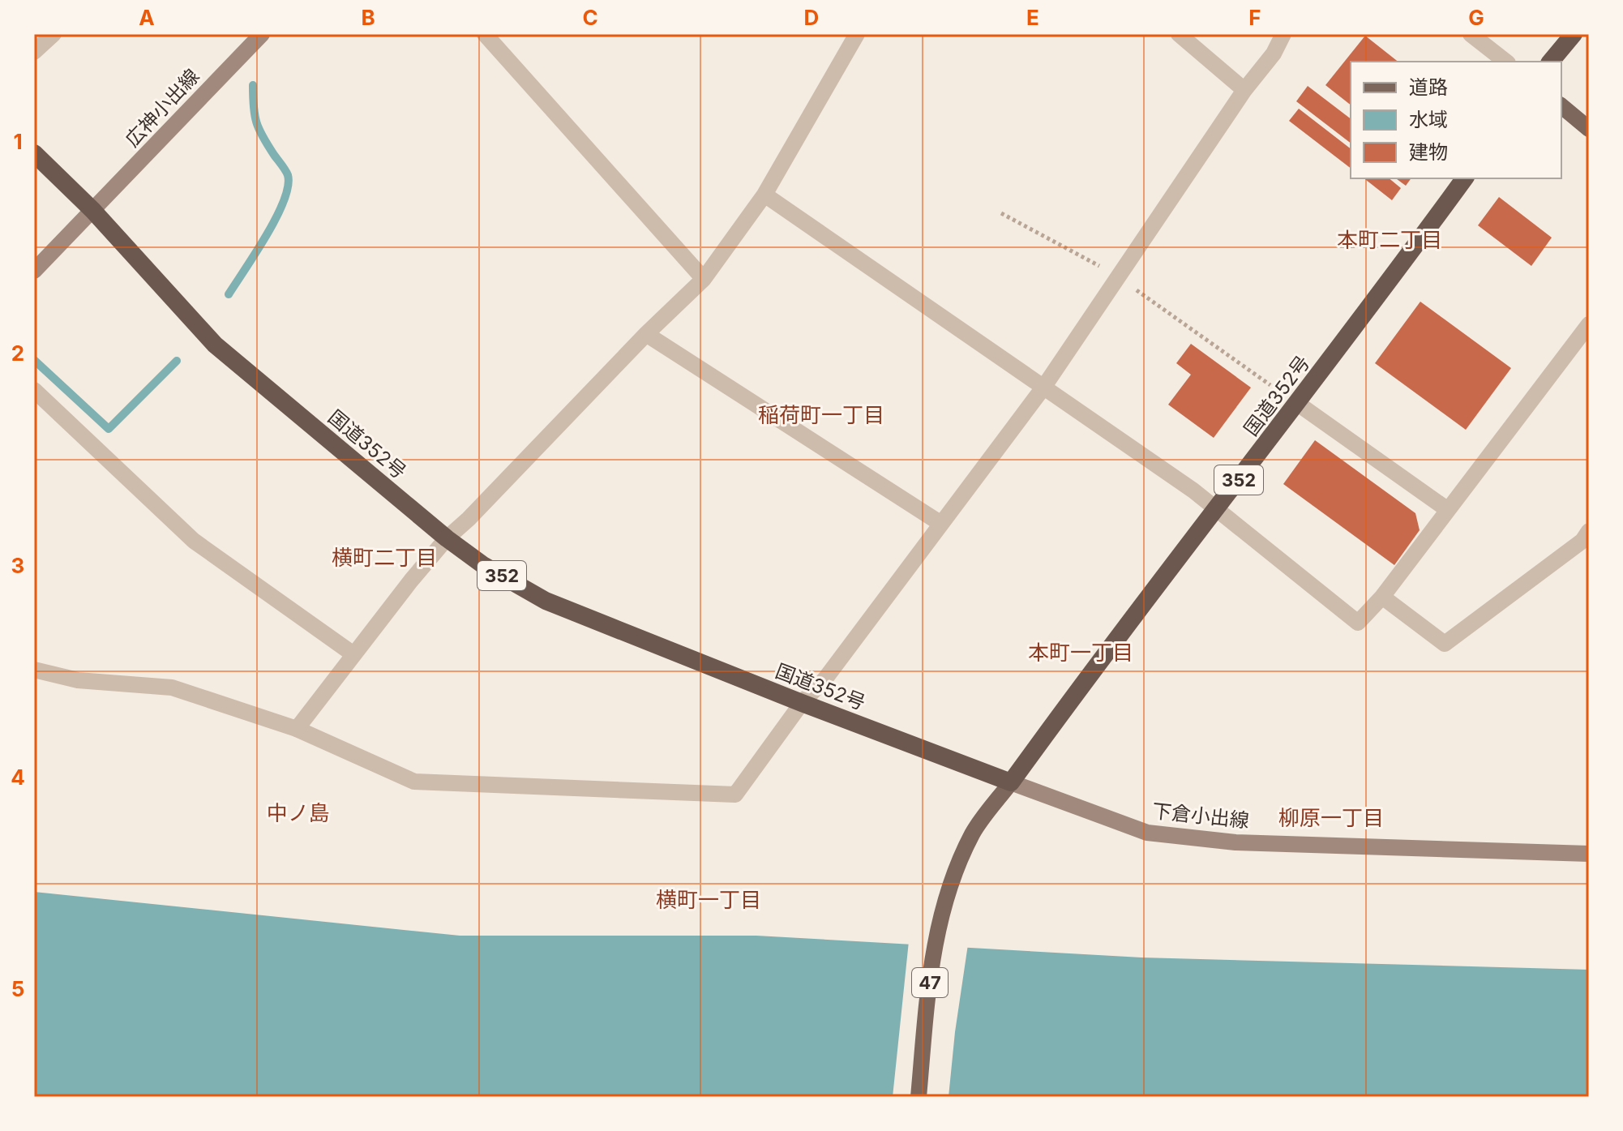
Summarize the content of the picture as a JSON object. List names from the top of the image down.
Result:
{
  "streets": {
    "highway": ["国道352号", "352"],
    "main road": ["広神小出線", "下倉小出線", "47"]
  },
  "crossings": [
    ["広神小出線", "国道352号"],
    ["国道352号", "下倉小出線"],
    ["国道352号", "47"],
    ["下倉小出線", "47"]
  ],
  "districts": [
    "本町二丁目",
    "稲荷町一丁目",
    "横町二丁目",
    "本町一丁目",
    "中ノ島",
    "柳原一丁目",
    "横町一丁目"
  ],
  "legend": ["道路", "水域", "建物"],
  "grid": {
    "columns": [
      "A",
      "B",
      "C",
      "D",
      "E",
      "F",
      "G"
    ],
    "rows": [
      "1",
      "2",
      "3",
      "4",
      "5"
    ]
  }
}
